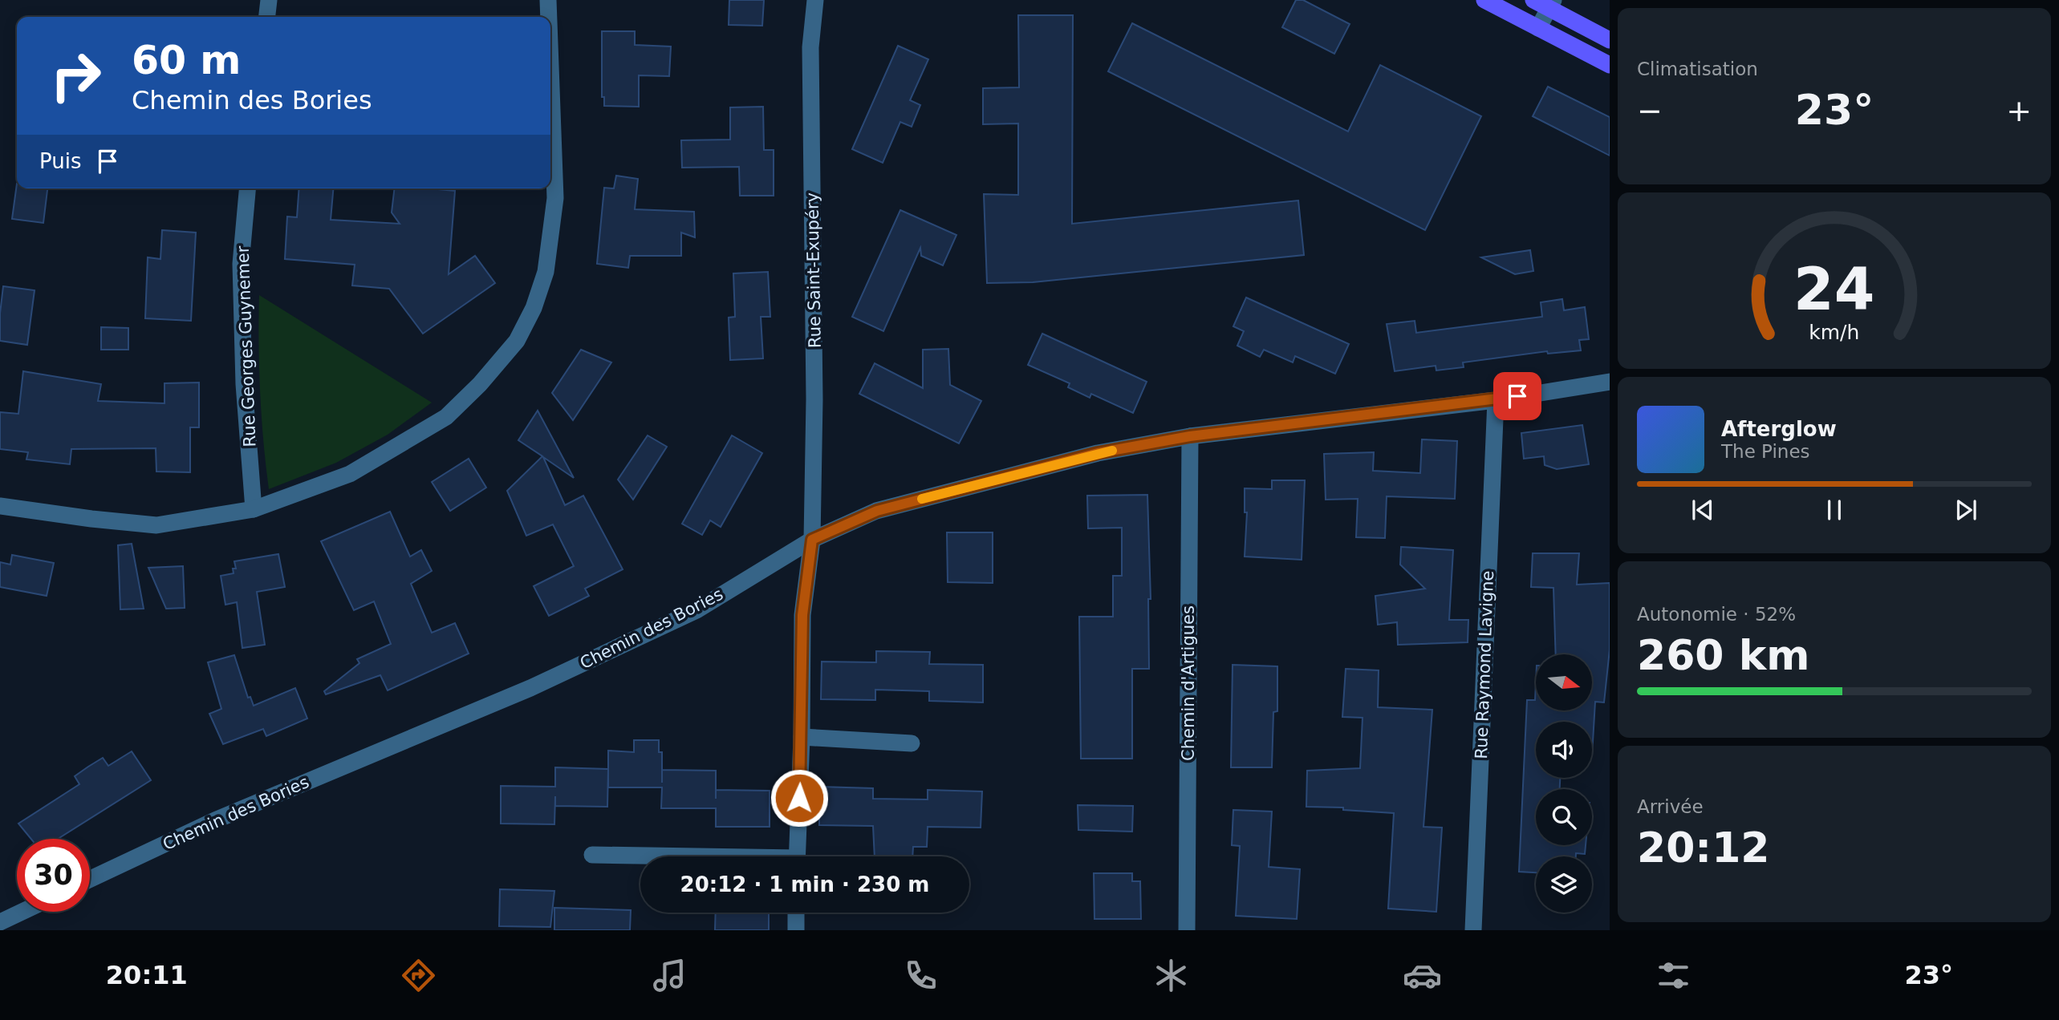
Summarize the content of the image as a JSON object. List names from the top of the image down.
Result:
{
  "streets": {
    "street": [
      "Rue Saint-Exupéry",
      "Rue Georges Guynemer",
      "Chemin des Bories",
      "Rue Raymond Lavigne",
      "Chemin d'Artigues"
    ]
  },
  "crossings": [
    ["Rue Saint-Exupéry", "Chemin des Bories"],
    ["Chemin des Bories", "Rue Raymond Lavigne"],
    ["Chemin des Bories", "Chemin d'Artigues"]
  ],
  "north": "right",
  "page": {
    "tile": [
      "Climatisation",
      ["Autonomie · 52%", "260 km"],
      ["Arrivée", "20:12"]
    ],
    "turn": ["60 m", "Chemin des Bories"],
    "heat": ["−", "23°", "+"],
    "then": "Puis",
    "song": ["Afterglow", "The Pines"],
    "limit": "30",
    "trip": "20:12 · 1 min · 230 m",
    "tabs": ["20:11", "23°"],
    "gauge": ["24", "km/h"]
  }
}
